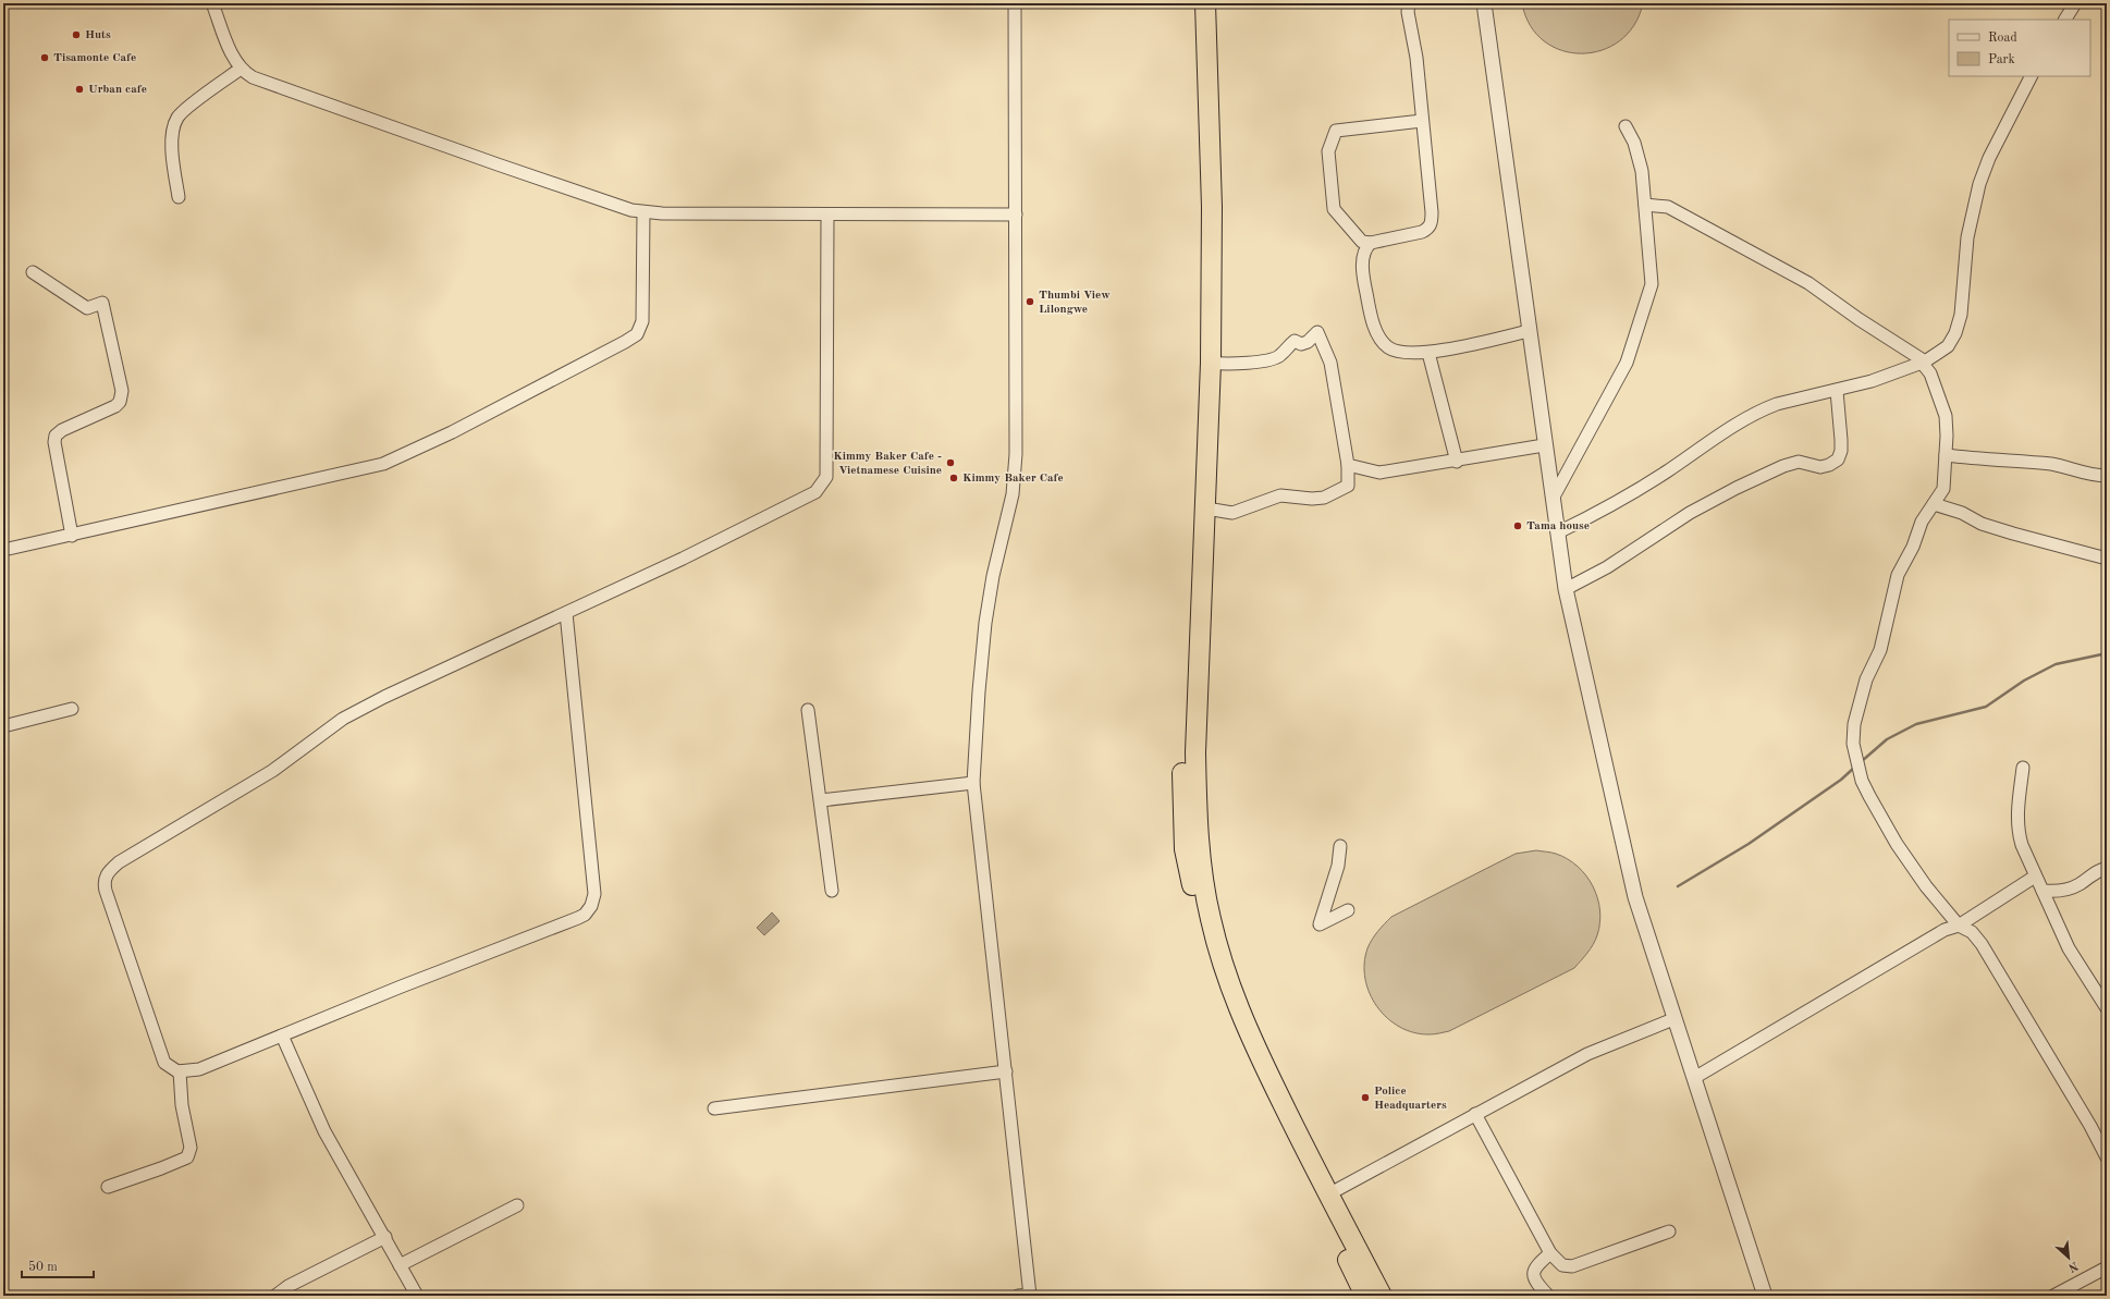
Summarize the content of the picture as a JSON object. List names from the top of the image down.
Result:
{
  "places": [
    "Huts",
    "Tisamonte Cafe",
    "Urban cafe",
    "Thumbi View Lilongwe",
    "Kimmy Baker Cafe - Vietnamese Cuisine",
    "Kimmy Baker Cafe",
    "Tama house",
    "Police Headquarters"
  ],
  "legend": ["Road", "Park"],
  "scale_bar": "50 m",
  "north": "bottom right"
}
